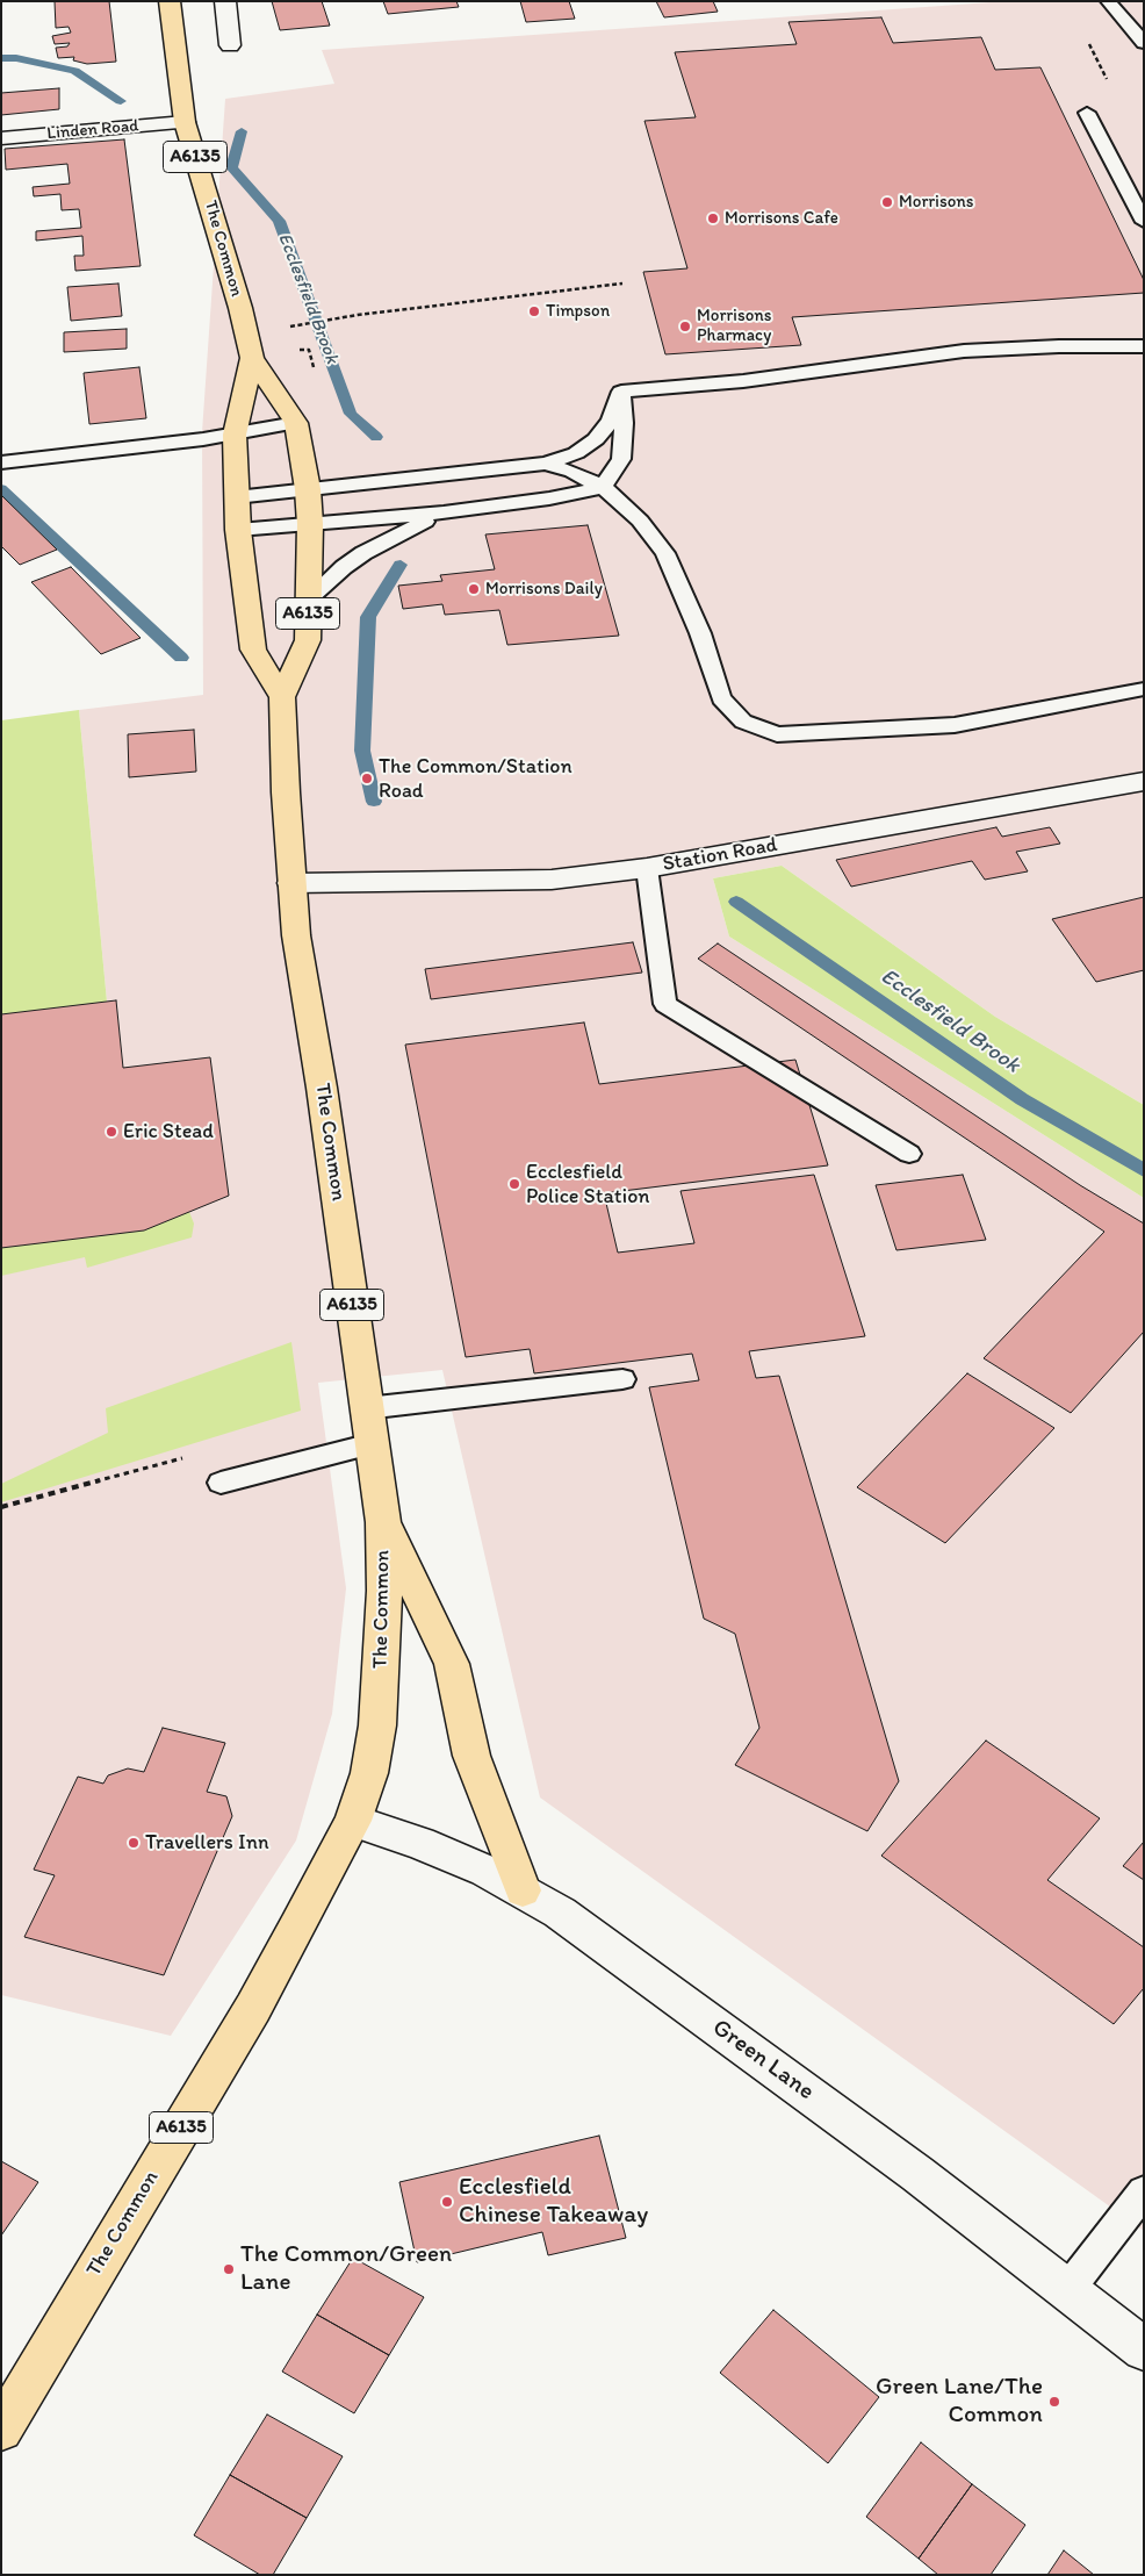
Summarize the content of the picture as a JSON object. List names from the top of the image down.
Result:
{
  "streets": {
    "main road": ["A6135", "The Common"],
    "street": ["Linden Road", "Station Road", "Green Lane"]
  },
  "crossings": [
    ["Linden Road", "The Common"],
    ["The Common", "Station Road"],
    ["The Common", "Green Lane"]
  ],
  "water": ["Ecclesfield Brook"],
  "places": [
    "Morrisons",
    "Morrisons Cafe",
    "Timpson",
    "Morrisons Pharmacy",
    "Morrisons Daily",
    "The Common/Station Road",
    "Eric Stead",
    "Ecclesfield Police Station",
    "Travellers Inn",
    "Ecclesfield Chinese Takeaway",
    "The Common/Green Lane",
    "Green Lane/The Common"
  ]
}
